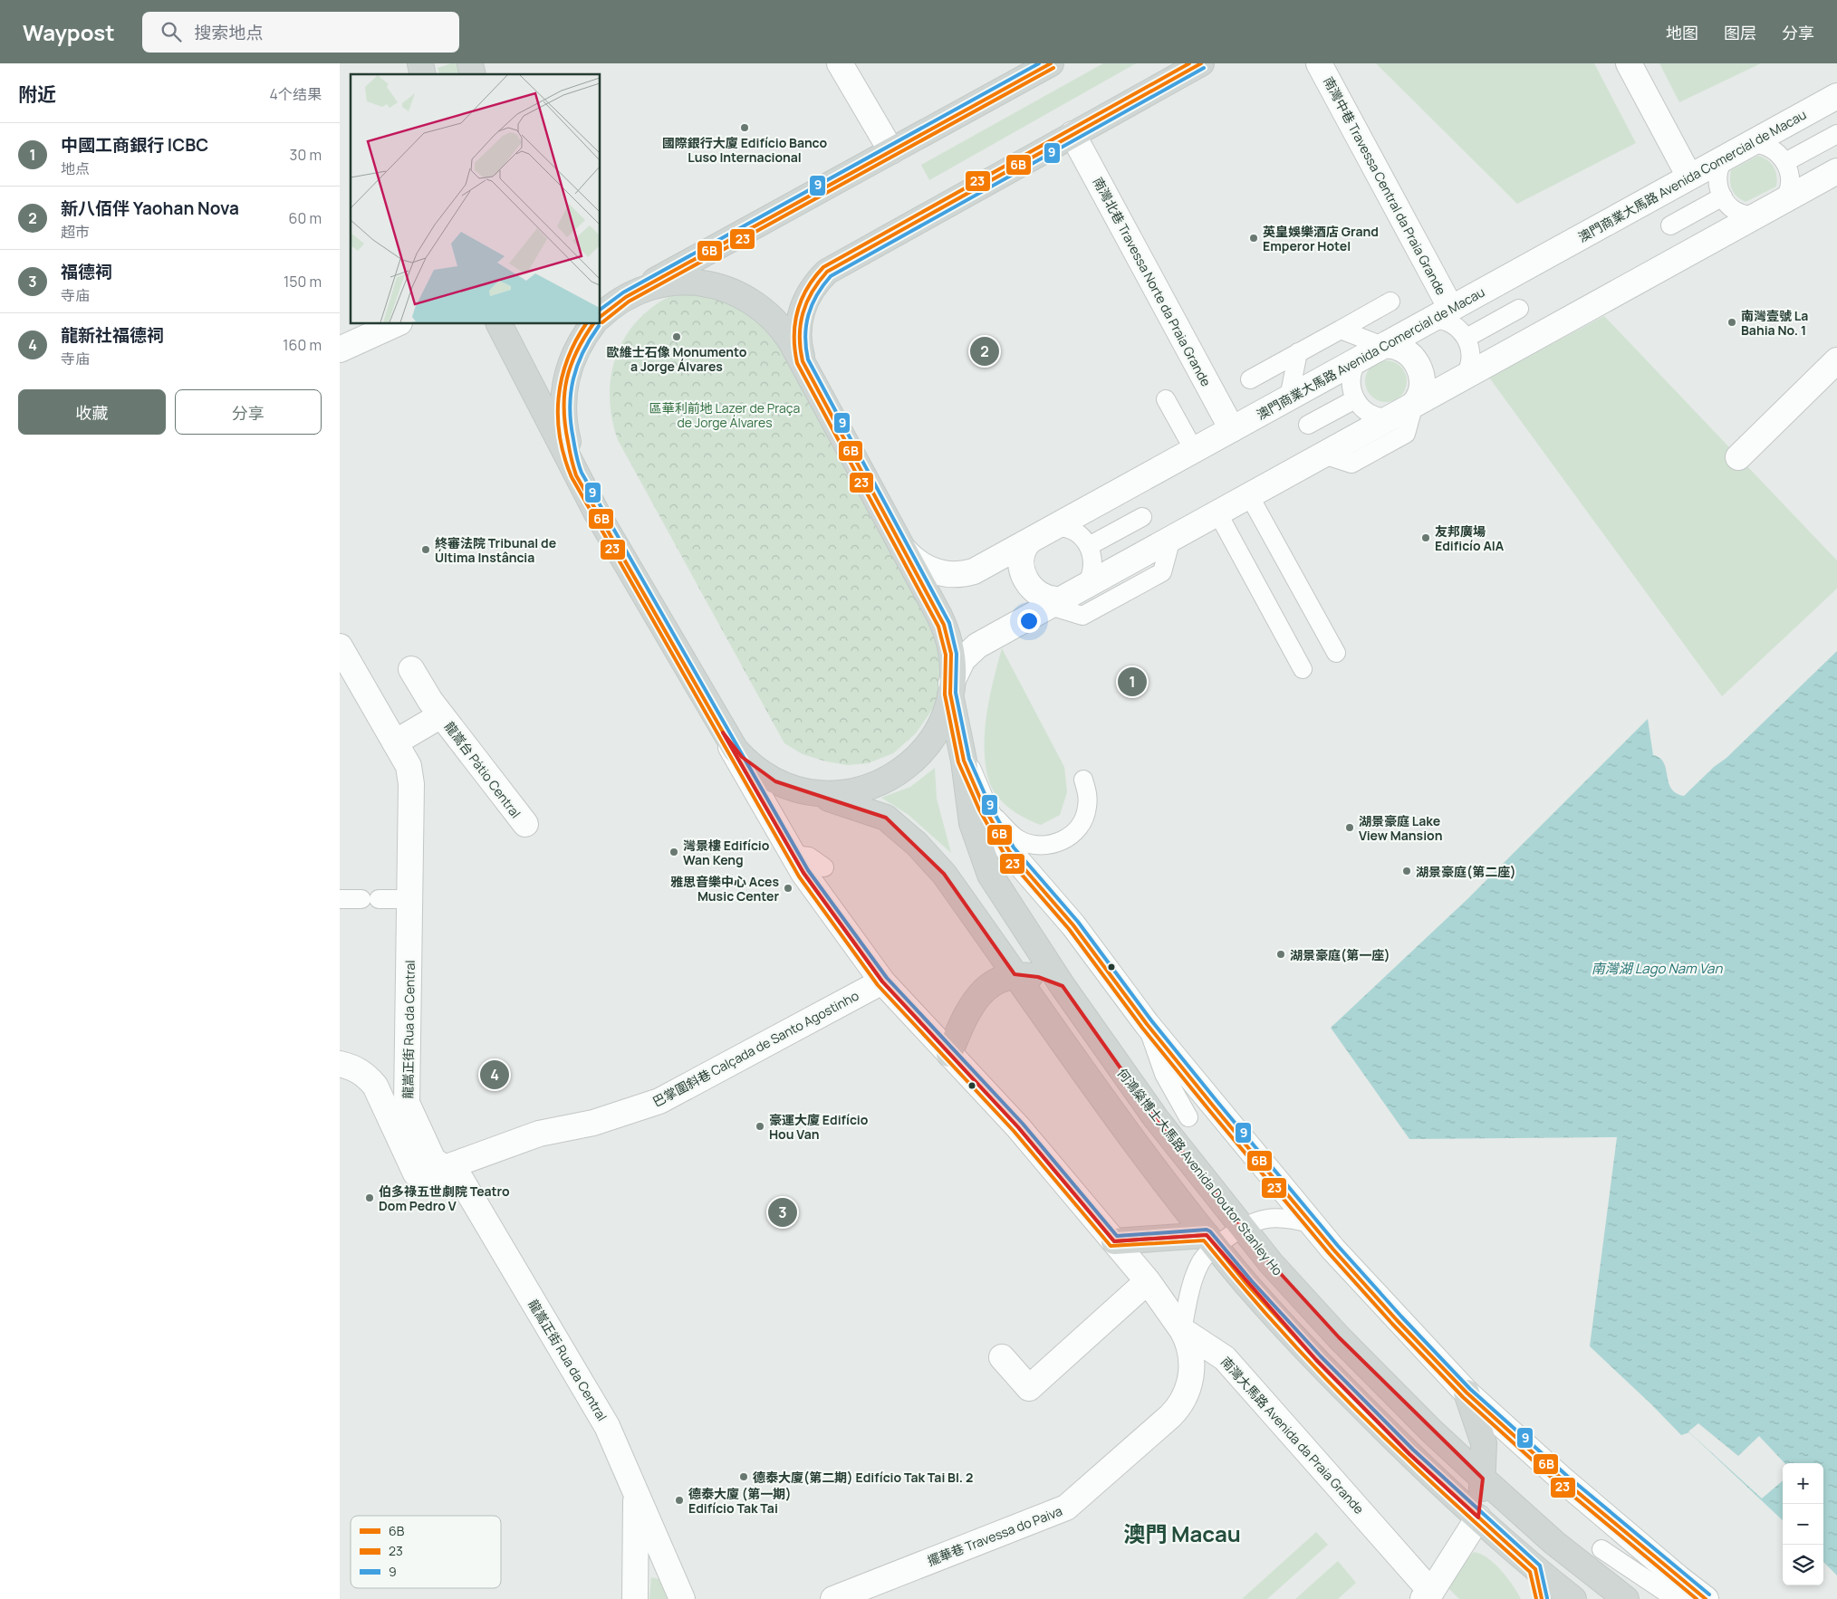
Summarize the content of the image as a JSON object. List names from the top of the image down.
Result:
{
  "streets": {
    "main road": ["何鴻燊博士大馬路 Avenida Doutor Stanley Ho", "南灣大馬路 Avenida da Praia Grande"],
    "street": [
      "澳門商業大馬路 Avenida Comercial de Macau",
      "南灣中巷 Travessa Central da Praia Grande",
      "南灣北巷 Travessa Norte da Praia Grande",
      "龍嵩台 Pátio Central",
      "龍嵩正街 Rua da Central",
      "巴掌圍斜巷 Calçada de Santo Agostinho",
      "擺華巷 Travessa do Paiva"
    ]
  },
  "crossings": [
    ["澳門商業大馬路 Avenida Comercial de Macau", "南灣中巷 Travessa Central da Praia Grande"],
    ["澳門商業大馬路 Avenida Comercial de Macau", "南灣北巷 Travessa Norte da Praia Grande"],
    ["龍嵩台 Pátio Central", "龍嵩正街 Rua da Central"],
    ["龍嵩正街 Rua da Central", "巴掌圍斜巷 Calçada de Santo Agostinho"],
    ["巴掌圍斜巷 Calçada de Santo Agostinho", "南灣大馬路 Avenida da Praia Grande"],
    ["南灣大馬路 Avenida da Praia Grande", "擺華巷 Travessa do Paiva"]
  ],
  "districts": ["澳門 Macau"],
  "water": ["南灣湖 Lago Nam Van"],
  "parks": ["區華利前地 Lazer de Praça de Jorge Álvares"],
  "places": [
    "國際銀行大廈 Edifício Banco Luso Internacional",
    "英皇娛樂酒店 Grand Emperor Hotel",
    "南灣壹號 La Bahia No. 1",
    "歐維士石像 Monumento a Jorge Álvares",
    "友邦廣場 Edificío AIA",
    "終審法院 Tribunal de Última Instância",
    "湖景豪庭 Lake View Mansion",
    "灣景樓 Edifício Wan Keng",
    "湖景豪庭(第二座)",
    "雅思音樂中心 Aces Music Center",
    "湖景豪庭(第一座)",
    "豪運大廈 Edifício Hou Van",
    "伯多祿五世劇院 Teatro Dom Pedro V",
    "德泰大廈(第二期) Edifício Tak Tai Bl. 2",
    "德泰大廈 (第一期) Edifício Tak Tai"
  ],
  "lines": ["transit line 6B", "transit line 23", "transit line 9"],
  "legend": ["6B", "23", "9"],
  "page": {
    "header": "Waypost",
    "search": "搜索地点",
    "nav": ["地图", "图层", "分享"],
    "heading": ["附近", "4个结果"],
    "list": [
      {
        "mark": "1",
        "name": "中國工商銀行 ICBC",
        "note": "地点",
        "value": "30 m"
      },
      {
        "mark": "2",
        "name": "新八佰伴 Yaohan Nova",
        "note": "超市",
        "value": "60 m"
      },
      {
        "mark": "3",
        "name": "福德祠",
        "note": "寺庙",
        "value": "150 m"
      },
      {
        "mark": "4",
        "name": "龍新社福德祠",
        "note": "寺庙",
        "value": "160 m"
      }
    ],
    "pins": [
      "2",
      "1",
      "4",
      "3"
    ],
    "buttons": ["收藏", "分享"],
    "map_buttons": ["+", "−"]
  }
}
